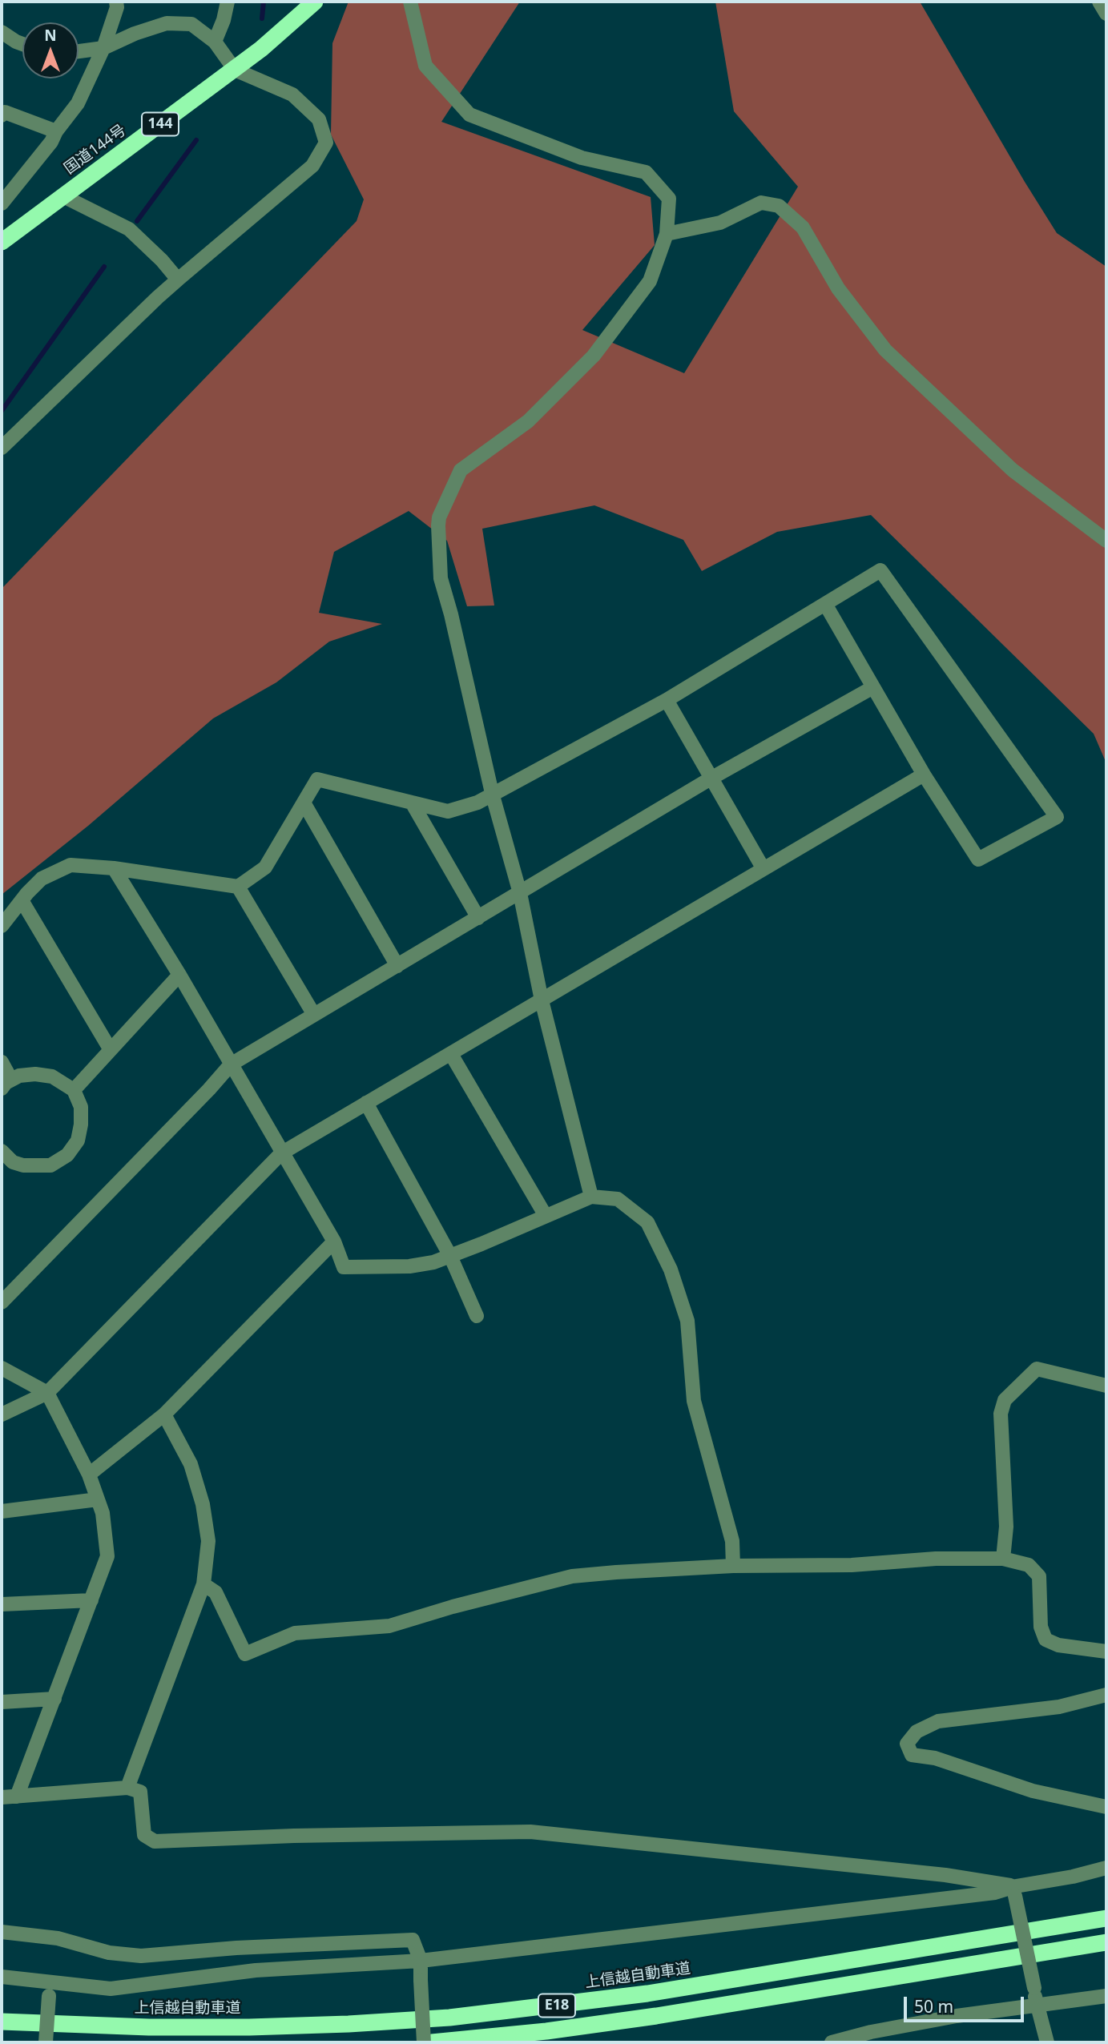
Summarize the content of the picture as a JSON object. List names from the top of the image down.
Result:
{
  "streets": {
    "highway": [
      "144",
      "国道144号",
      "上信越自動車道",
      "E18"
    ]
  },
  "scale_bar": "50 m",
  "north": "top"
}
